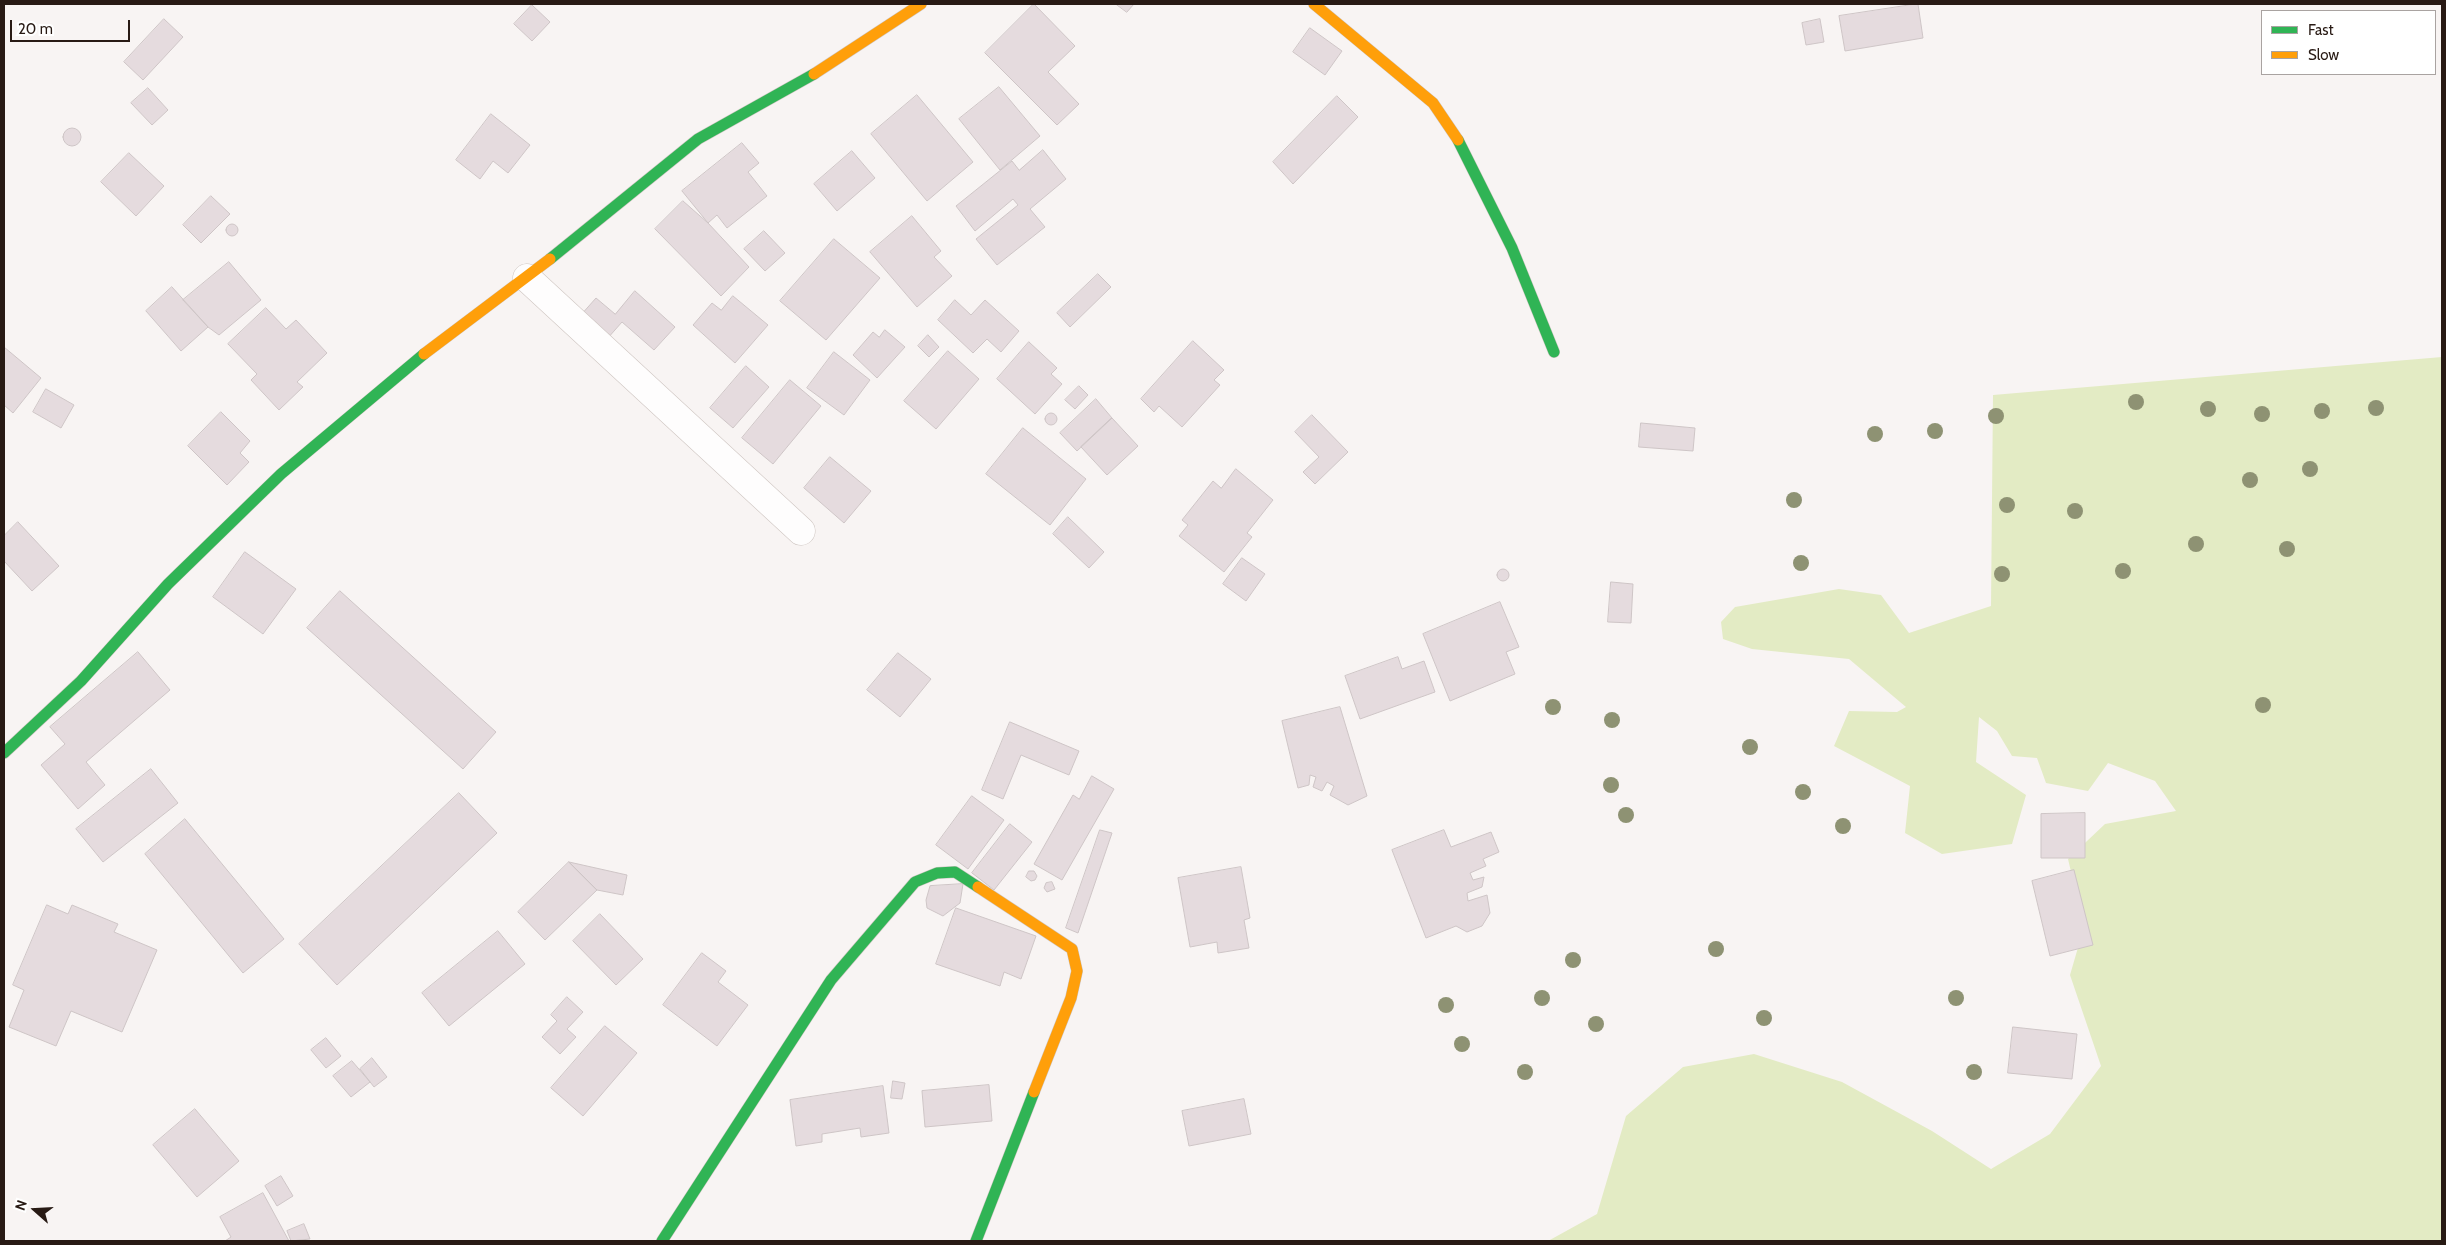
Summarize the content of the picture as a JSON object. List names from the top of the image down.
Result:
{
  "legend": ["Fast", "Slow"],
  "scale_bar": "20 m",
  "north": "left"
}
